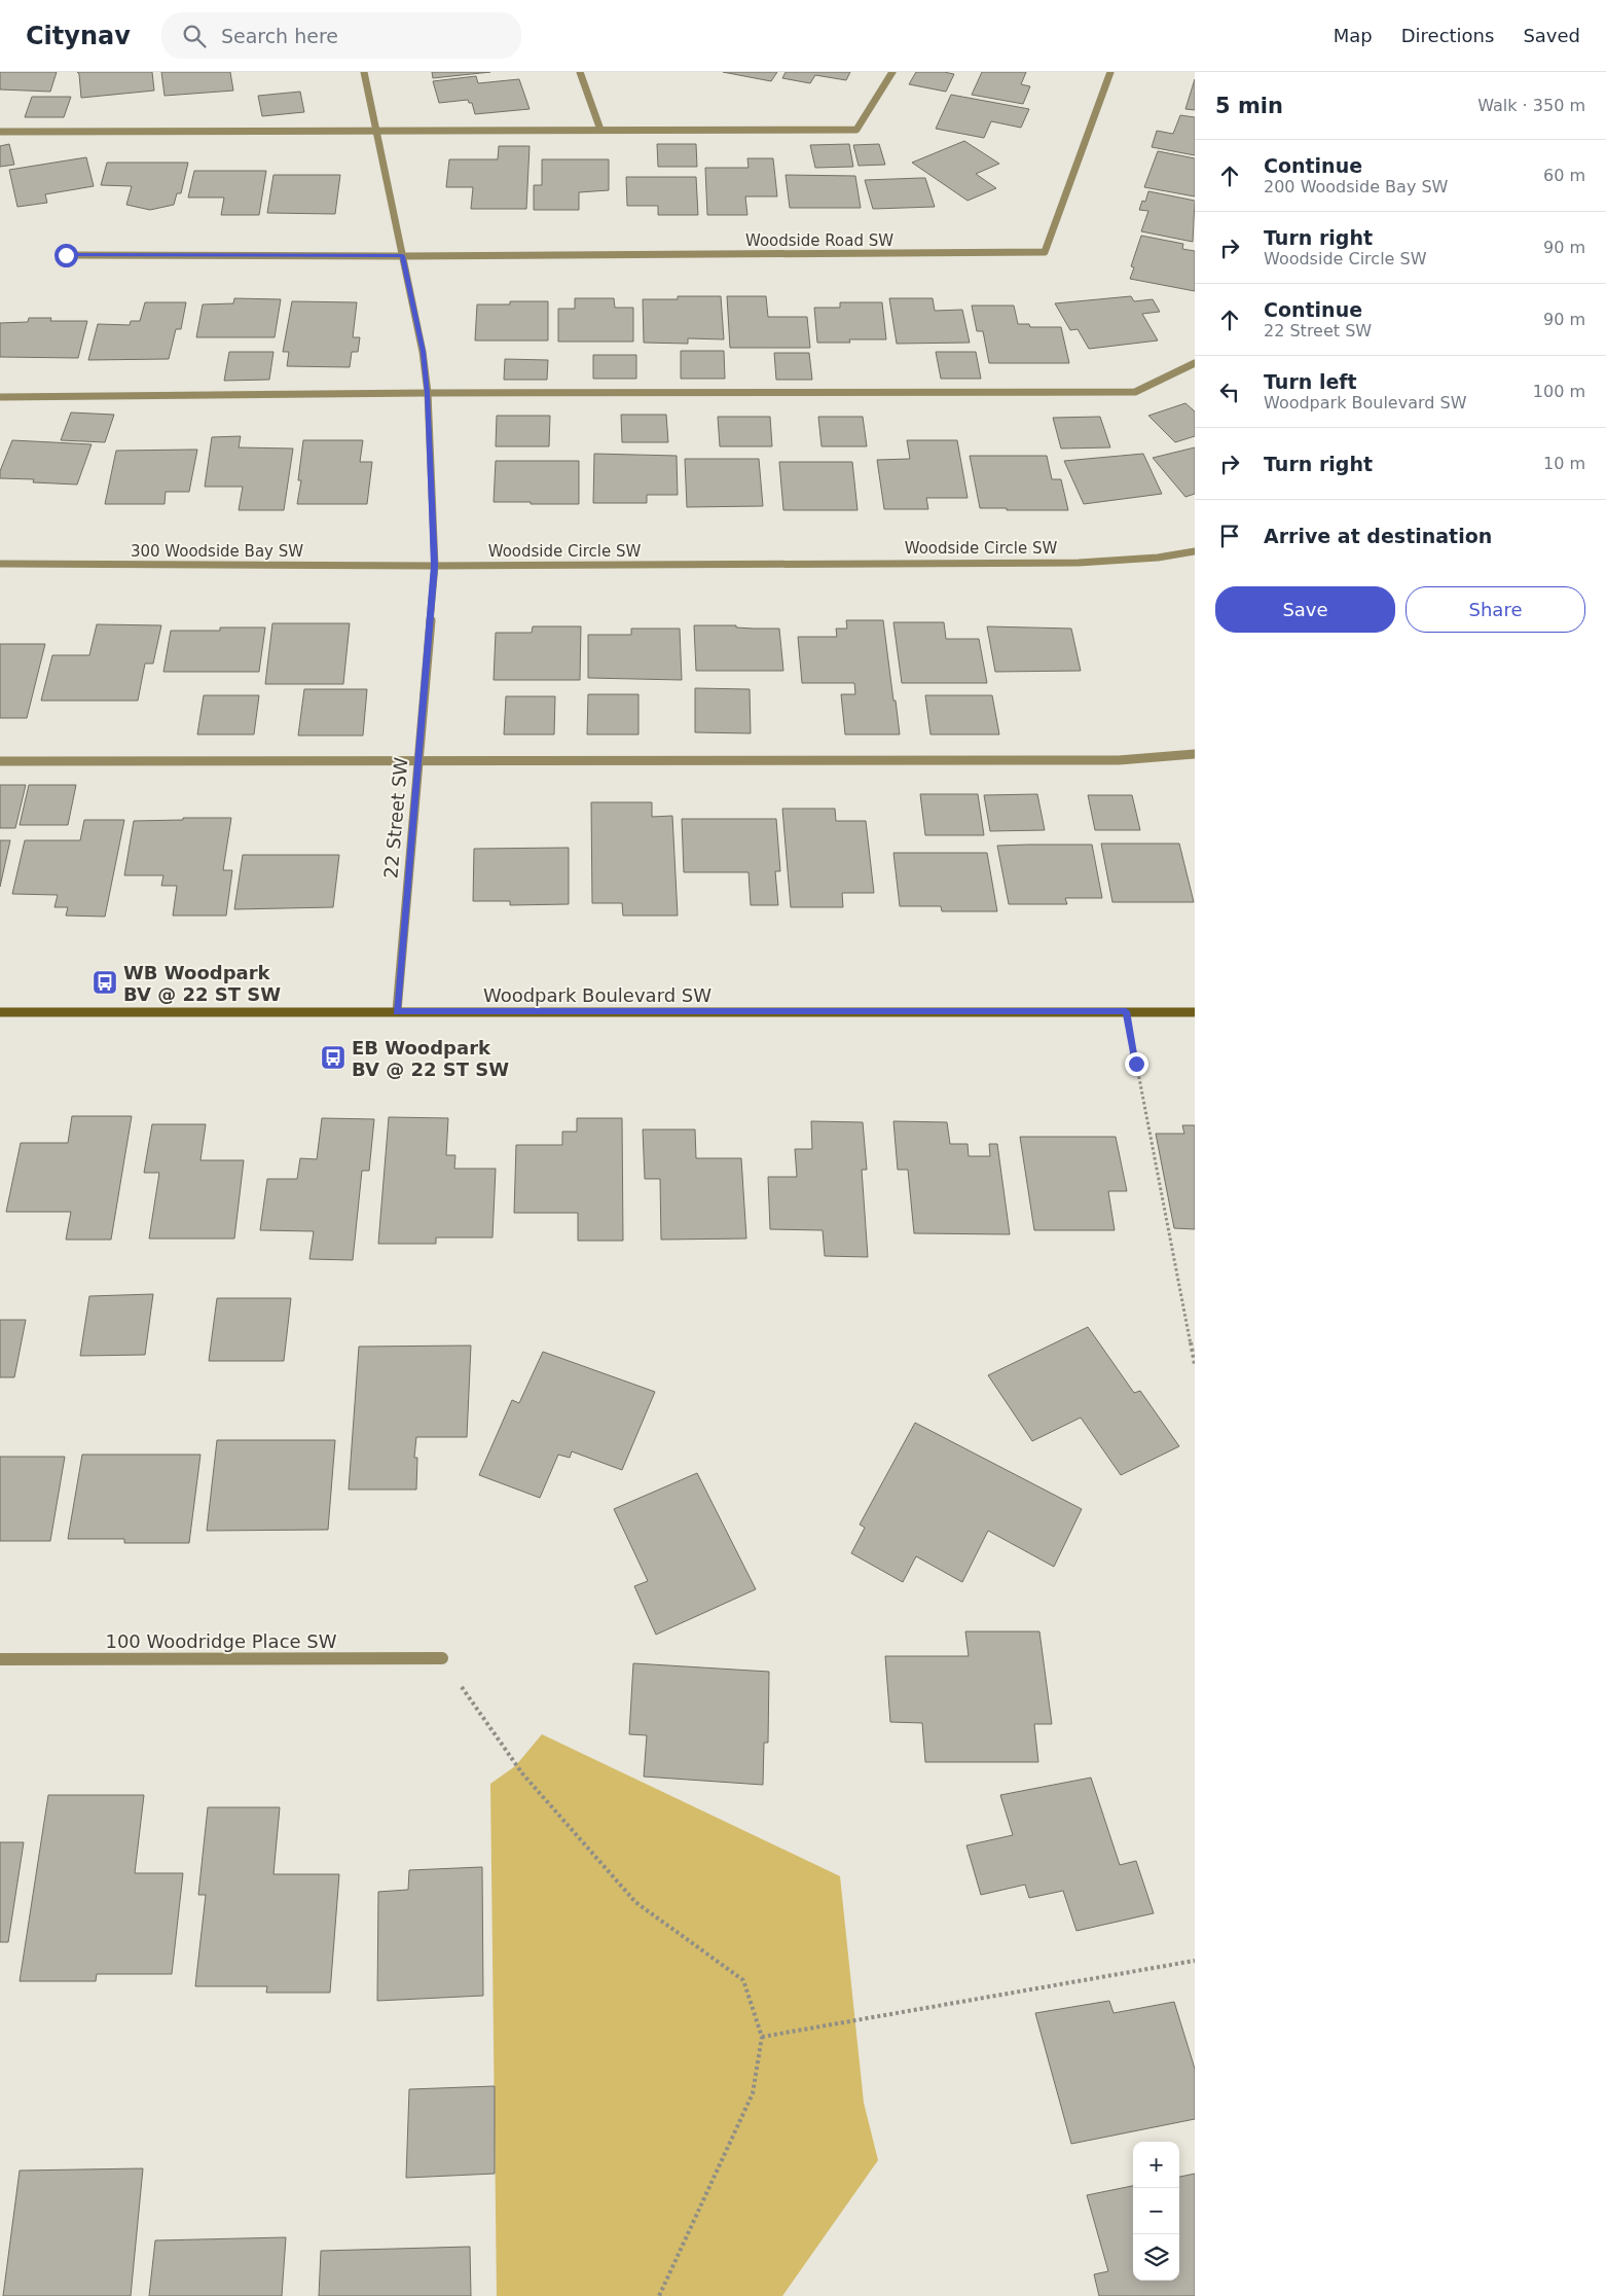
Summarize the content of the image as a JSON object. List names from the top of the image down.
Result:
{
  "streets": {
    "street": [
      "Woodside Road SW",
      "Woodside Circle SW",
      "300 Woodside Bay SW",
      "22 Street SW",
      "Woodpark Boulevard SW",
      "100 Woodridge Place SW"
    ]
  },
  "crossings": [
    ["Woodside Circle SW", "300 Woodside Bay SW"],
    ["Woodside Circle SW", "22 Street SW"],
    ["300 Woodside Bay SW", "22 Street SW"],
    ["22 Street SW", "Woodpark Boulevard SW"]
  ],
  "places": {
    "bus stop": ["WB Woodpark BV @ 22 ST SW", "EB Woodpark BV @ 22 ST SW"]
  },
  "page": {
    "header": "Citynav",
    "search": "Search here",
    "nav": ["Map", "Directions", "Saved"],
    "heading": ["5 min", "Walk · 350 m"],
    "list": [
      ["Continue", "200 Woodside Bay SW", "60 m"],
      ["Turn right", "Woodside Circle SW", "90 m"],
      ["Continue", "22 Street SW", "90 m"],
      ["Turn left", "Woodpark Boulevard SW", "100 m"],
      ["Turn right", "10 m"],
      "Arrive at destination"
    ],
    "buttons": ["Save", "Share"],
    "map_buttons": ["+", "−"]
  }
}
